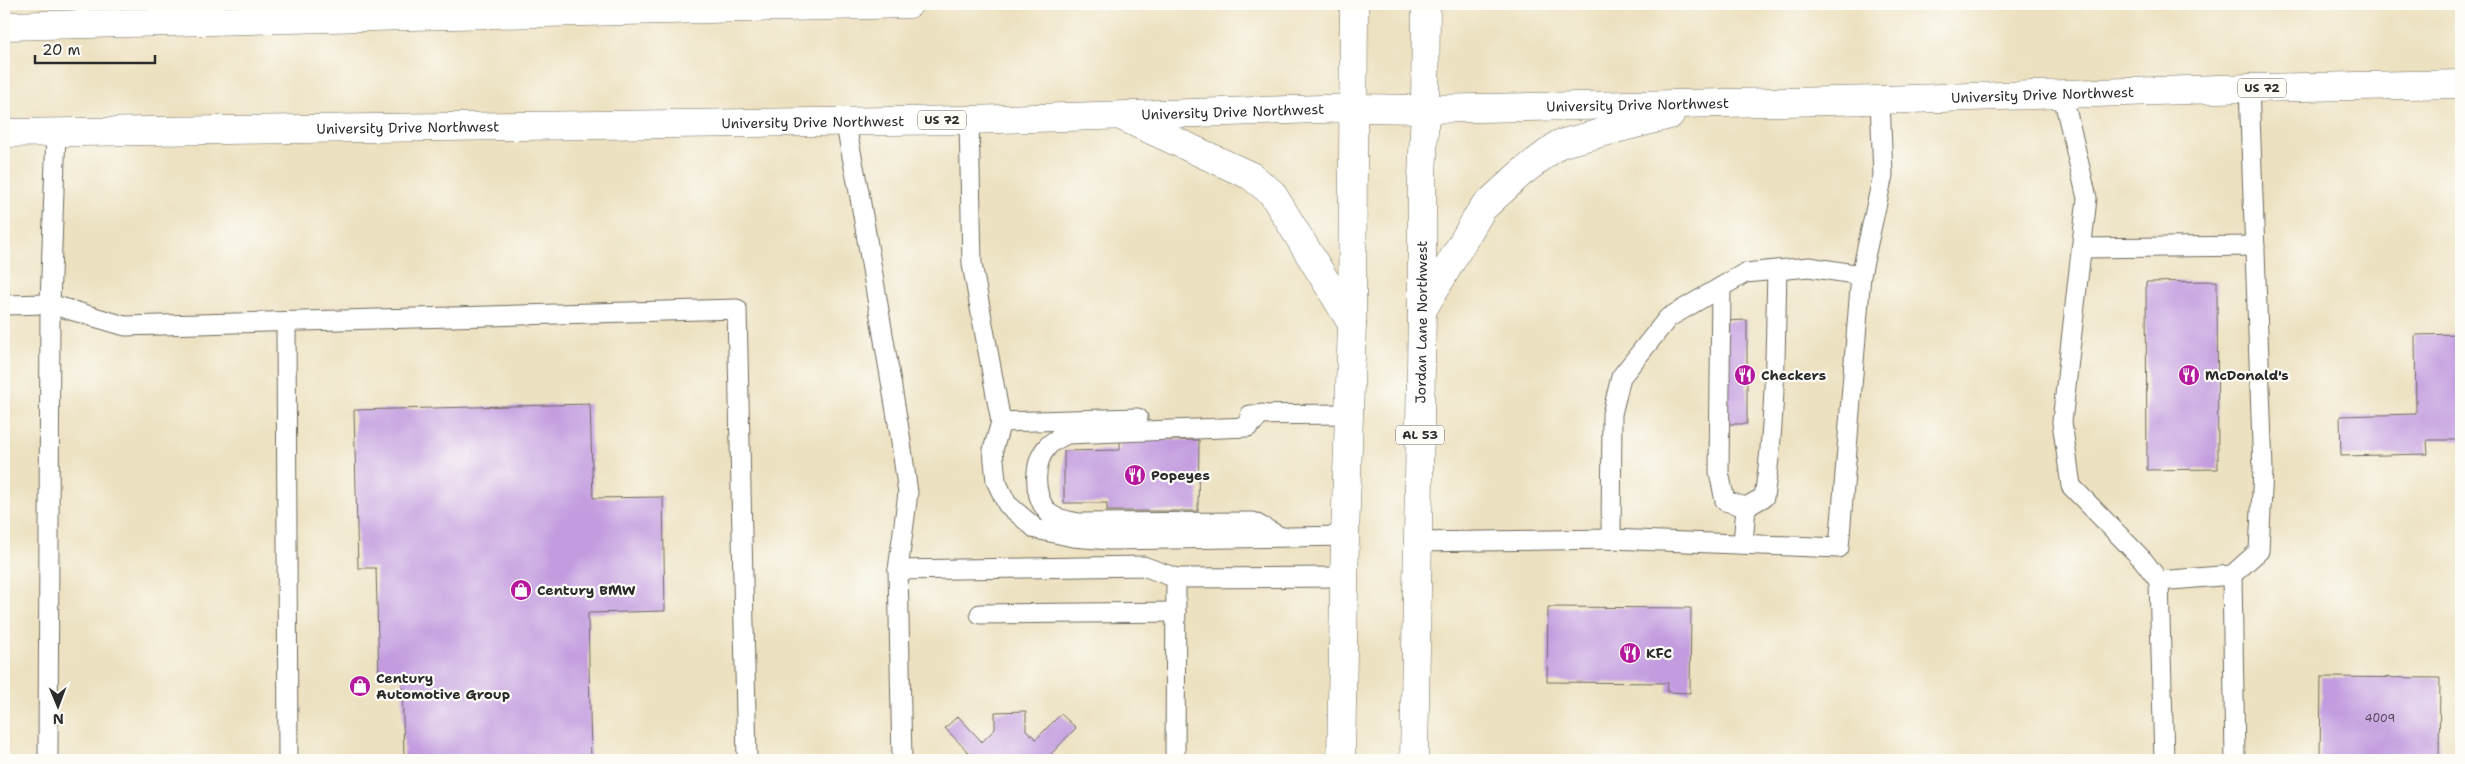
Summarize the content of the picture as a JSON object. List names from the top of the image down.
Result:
{
  "streets": {
    "main road": [
      "US 72",
      "University Drive Northwest",
      "Jordan Lane Northwest",
      "AL 53"
    ]
  },
  "crossings": [
    ["University Drive Northwest", "Jordan Lane Northwest"]
  ],
  "places": {
    "restaurant": [
      "Checkers",
      "McDonald's",
      "Popeyes",
      "KFC"
    ],
    "shop": ["Century BMW", "Century Automotive Group"]
  },
  "house_numbers": ["4009"],
  "scale_bar": "20 m",
  "north": "bottom"
}
